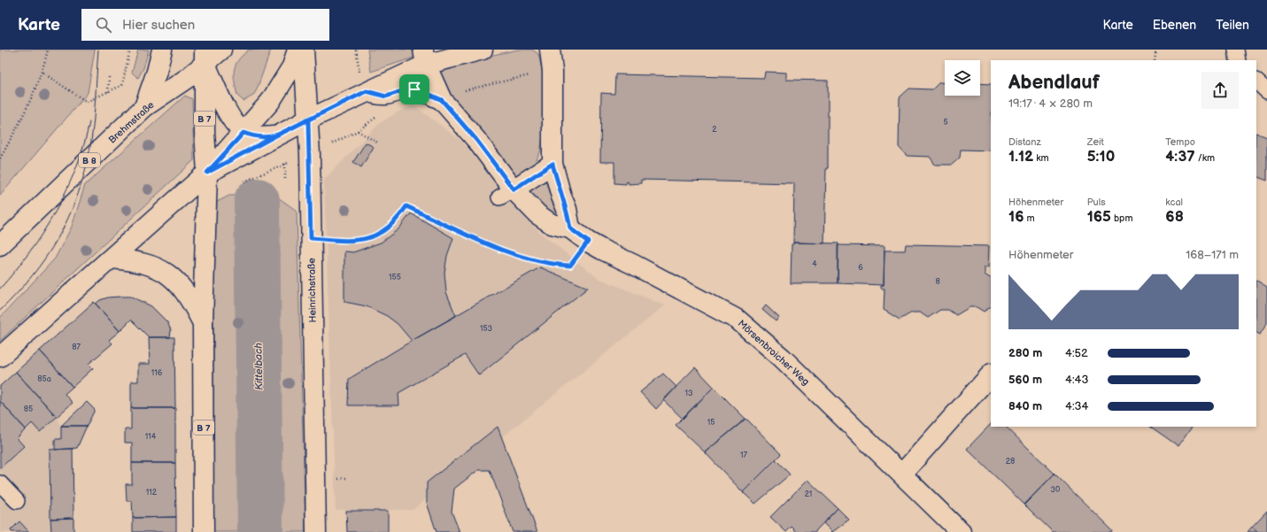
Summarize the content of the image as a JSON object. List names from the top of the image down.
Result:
{
  "streets": {
    "main road": [
      "B 7",
      "Brehmstraße",
      "B 8",
      "Heinrichstraße",
      "Mörsenbroicher Weg"
    ]
  },
  "crossings": [
    ["B 7", "Brehmstraße"],
    ["Brehmstraße", "B 8"]
  ],
  "water": ["Kittelbach"],
  "house_numbers": [
    "5",
    "2",
    "4",
    "6",
    "155",
    "8",
    "153",
    "87",
    "116",
    "85a",
    "13",
    "85",
    "15",
    "114",
    "17",
    "28",
    "30",
    "112",
    "21"
  ],
  "page": {
    "header": "Karte",
    "search": "Hier suchen",
    "nav": ["Karte", "Ebenen", "Teilen"],
    "heading": ["Abendlauf", "19:17 · 4 × 280 m"],
    "stats": [
      ["Distanz", "1.12 km"],
      ["Zeit", "5:10"],
      ["Tempo", "4:37 /km"],
      ["Höhenmeter", "16 m"],
      ["Puls", "165 bpm"],
      ["kcal", "68"]
    ],
    "chart": ["Höhenmeter", "168–171 m"],
    "list": [
      {
        "name": "280 m",
        "note": "4:52"
      },
      {
        "name": "560 m",
        "note": "4:43"
      },
      {
        "name": "840 m",
        "note": "4:34"
      }
    ]
  }
}
